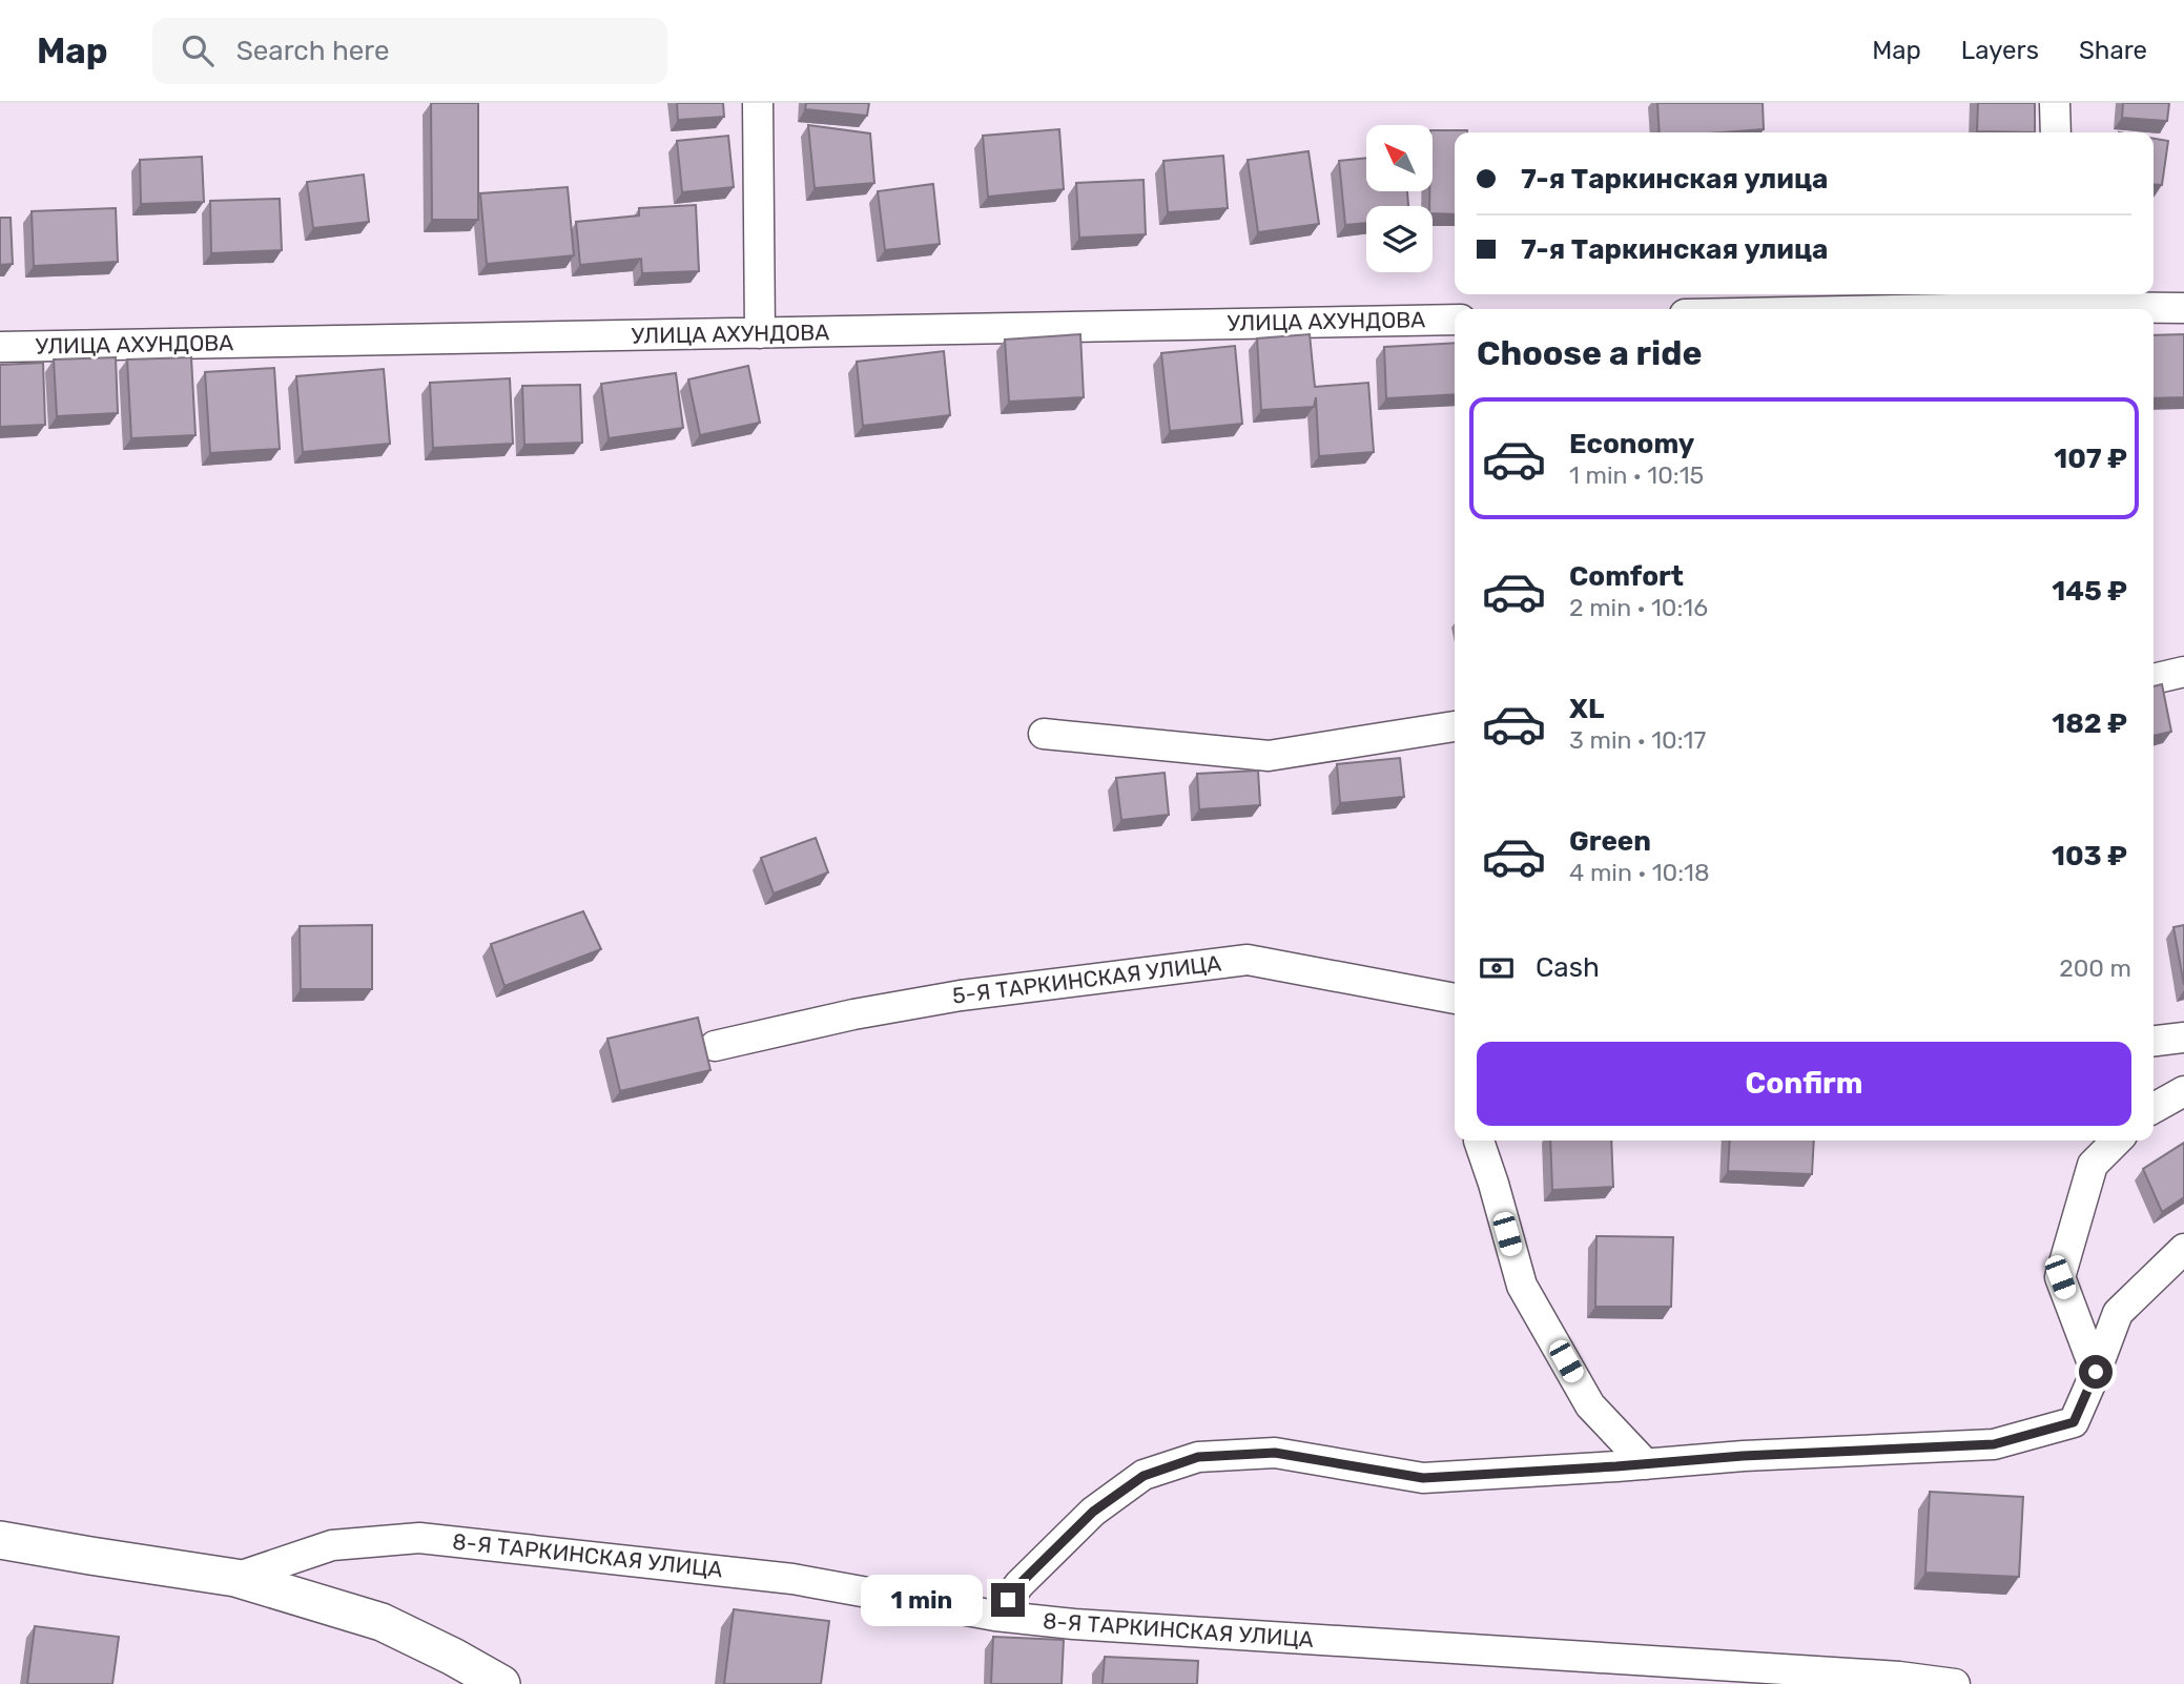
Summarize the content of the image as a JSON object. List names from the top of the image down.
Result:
{
  "streets": {
    "street": ["УЛИЦА АХУНДОВА", "5-Я ТАРКИНСКАЯ УЛИЦА", "8-Я ТАРКИНСКАЯ УЛИЦА"]
  },
  "north": "top left",
  "page": {
    "header": "Map",
    "search": "Search here",
    "nav": ["Map", "Layers", "Share"],
    "banner": ["7-я Таркинская улица", "7-я Таркинская улица"],
    "heading": "Choose a ride",
    "list": [
      {
        "name": "Economy",
        "note": "1 min · 10:15",
        "value": "107 ₽"
      },
      {
        "name": "Comfort",
        "note": "2 min · 10:16",
        "value": "145 ₽"
      },
      {
        "name": "XL",
        "note": "3 min · 10:17",
        "value": "182 ₽"
      },
      {
        "name": "Green",
        "note": "4 min · 10:18",
        "value": "103 ₽"
      }
    ],
    "pay": ["Cash", "200 m"],
    "buttons": "Confirm",
    "bubble": "1 min"
  }
}
